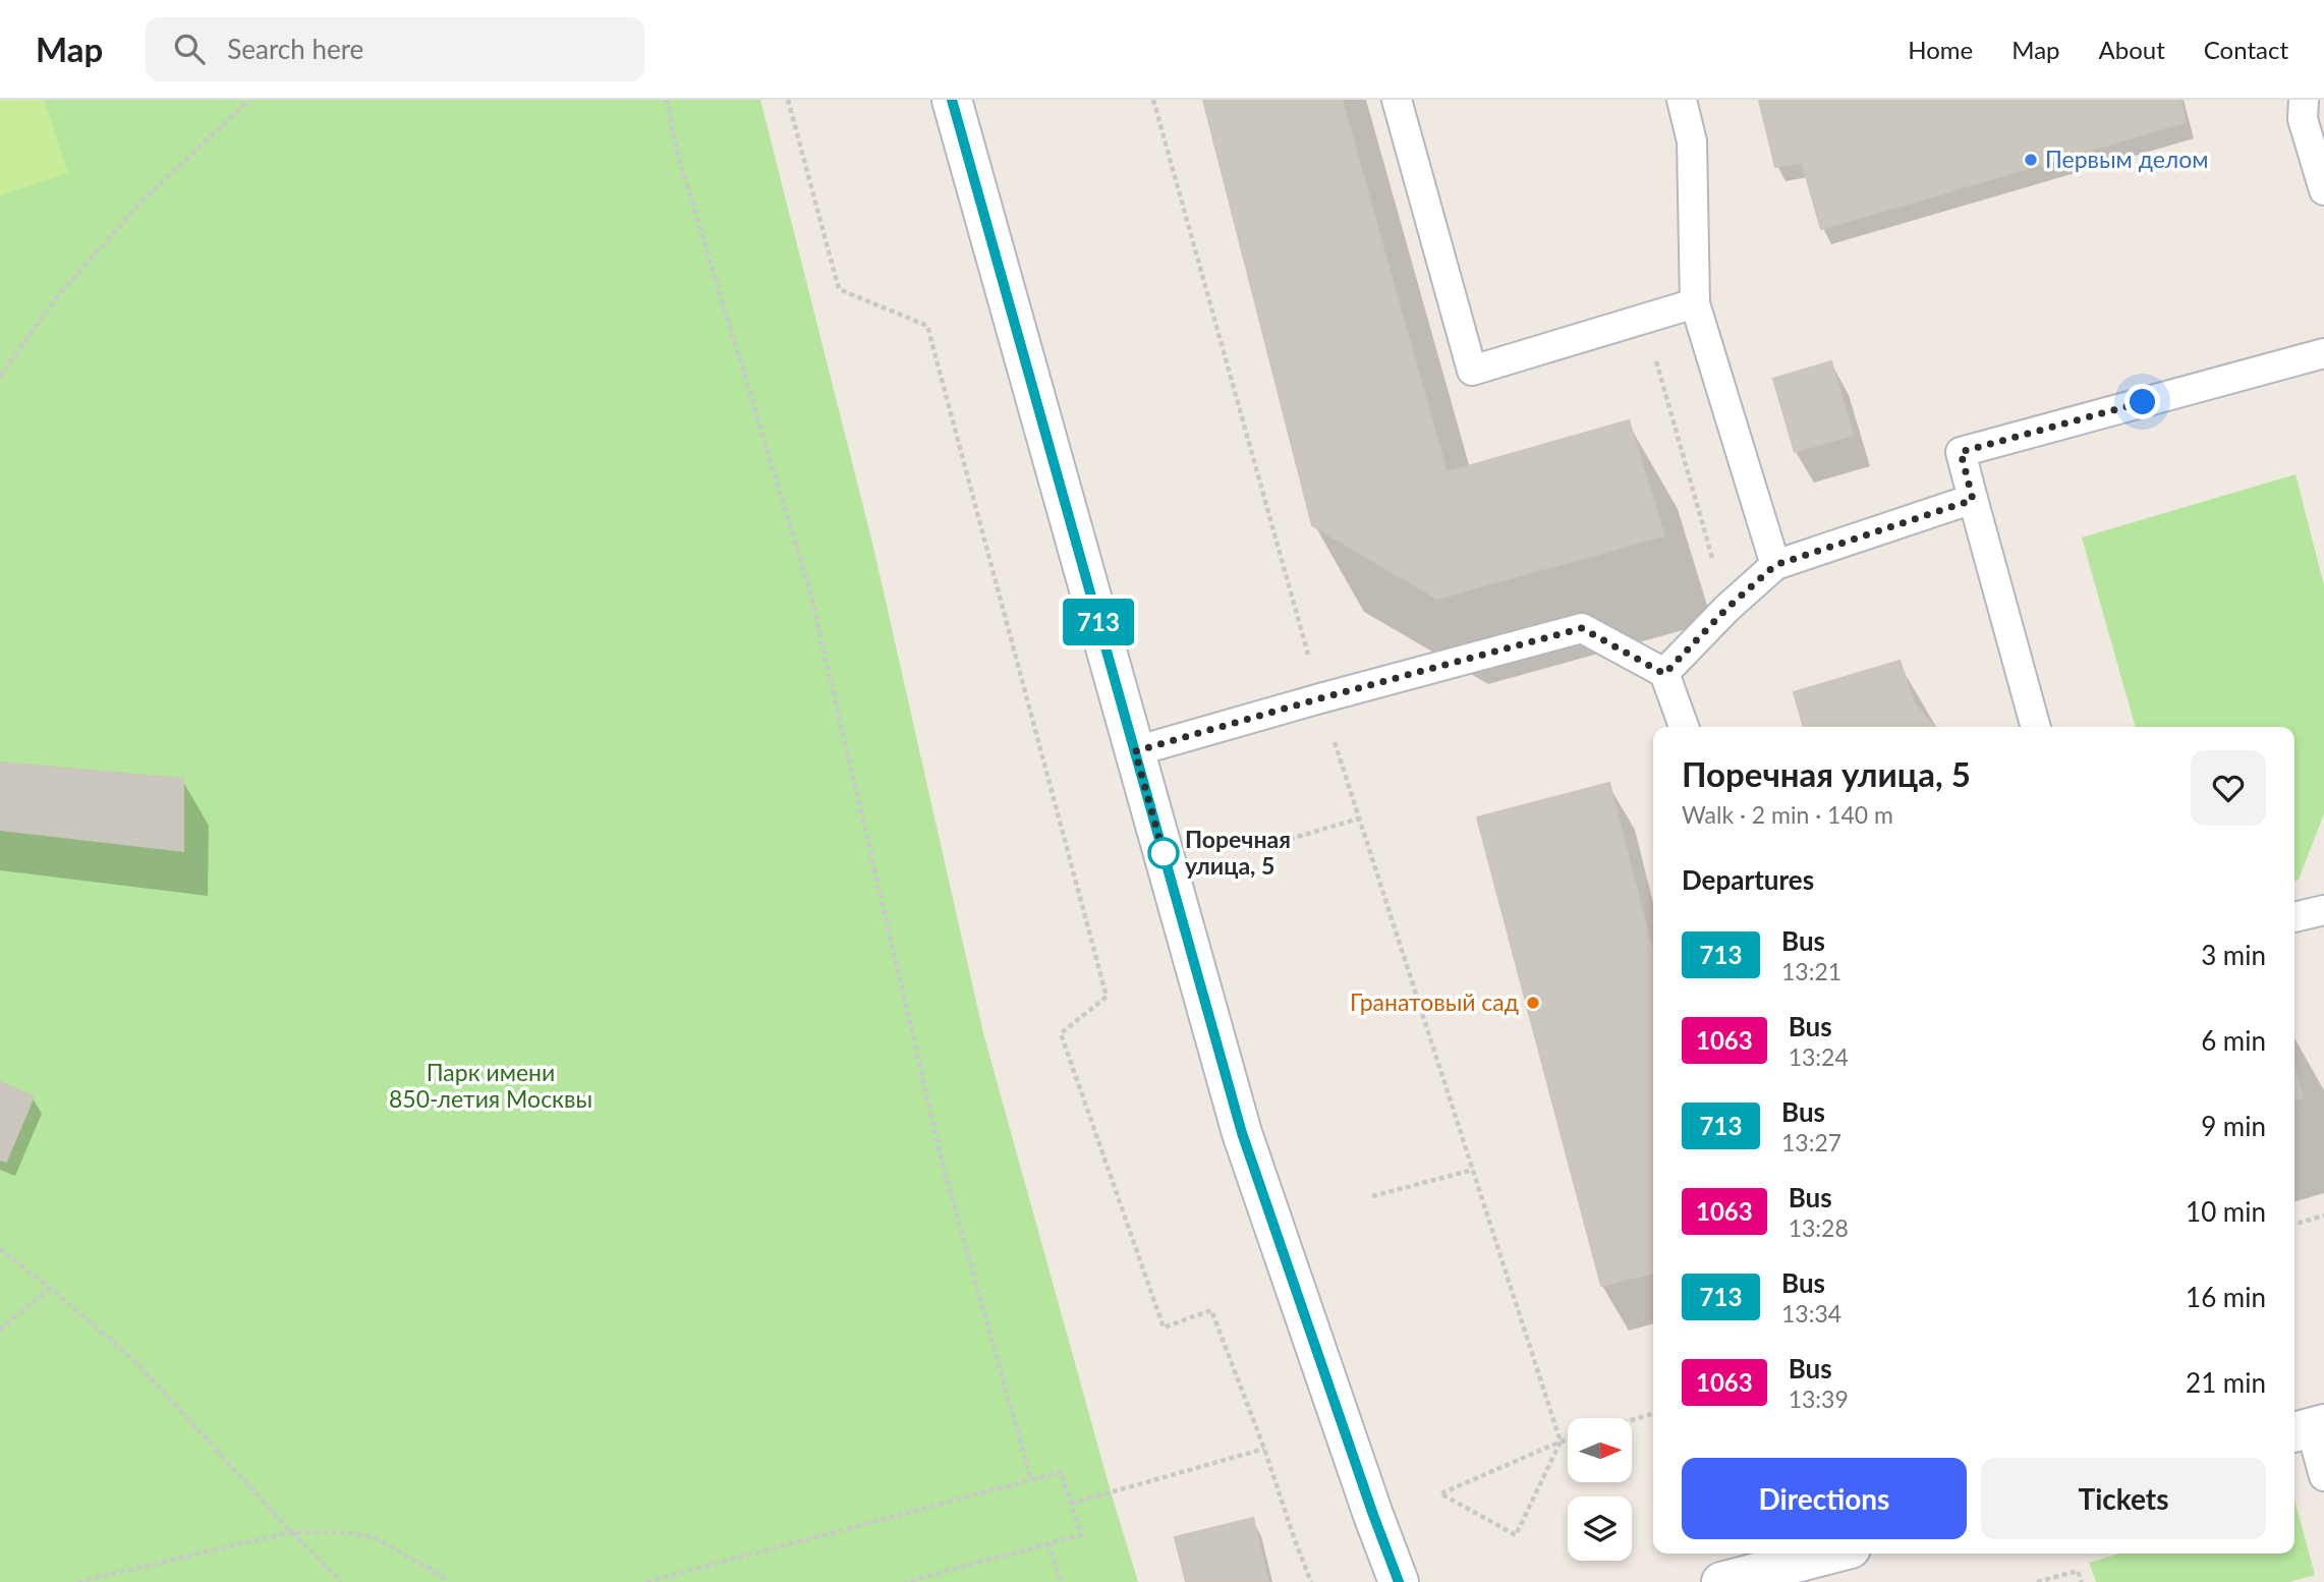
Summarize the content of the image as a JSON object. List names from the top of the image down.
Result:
{
  "parks": ["Парк имени 850-летия Москвы"],
  "places": ["Первым делом", "Поречная улица, 5", "Гранатовый сад"],
  "lines": ["bus line 713"],
  "north": "right",
  "page": {
    "header": "Map",
    "search": "Search here",
    "nav": [
      "Home",
      "Map",
      "About",
      "Contact"
    ],
    "on_map": "713",
    "heading": [
      ["Поречная улица, 5", "Walk · 2 min · 140 m"],
      "Departures"
    ],
    "list": [
      {
        "mark": "713",
        "name": "Bus",
        "note": "13:21",
        "value": "3 min"
      },
      {
        "mark": "1063",
        "name": "Bus",
        "note": "13:24",
        "value": "6 min"
      },
      {
        "mark": "713",
        "name": "Bus",
        "note": "13:27",
        "value": "9 min"
      },
      {
        "mark": "1063",
        "name": "Bus",
        "note": "13:28",
        "value": "10 min"
      },
      {
        "mark": "713",
        "name": "Bus",
        "note": "13:34",
        "value": "16 min"
      },
      {
        "mark": "1063",
        "name": "Bus",
        "note": "13:39",
        "value": "21 min"
      }
    ],
    "buttons": ["Directions", "Tickets"]
  }
}
